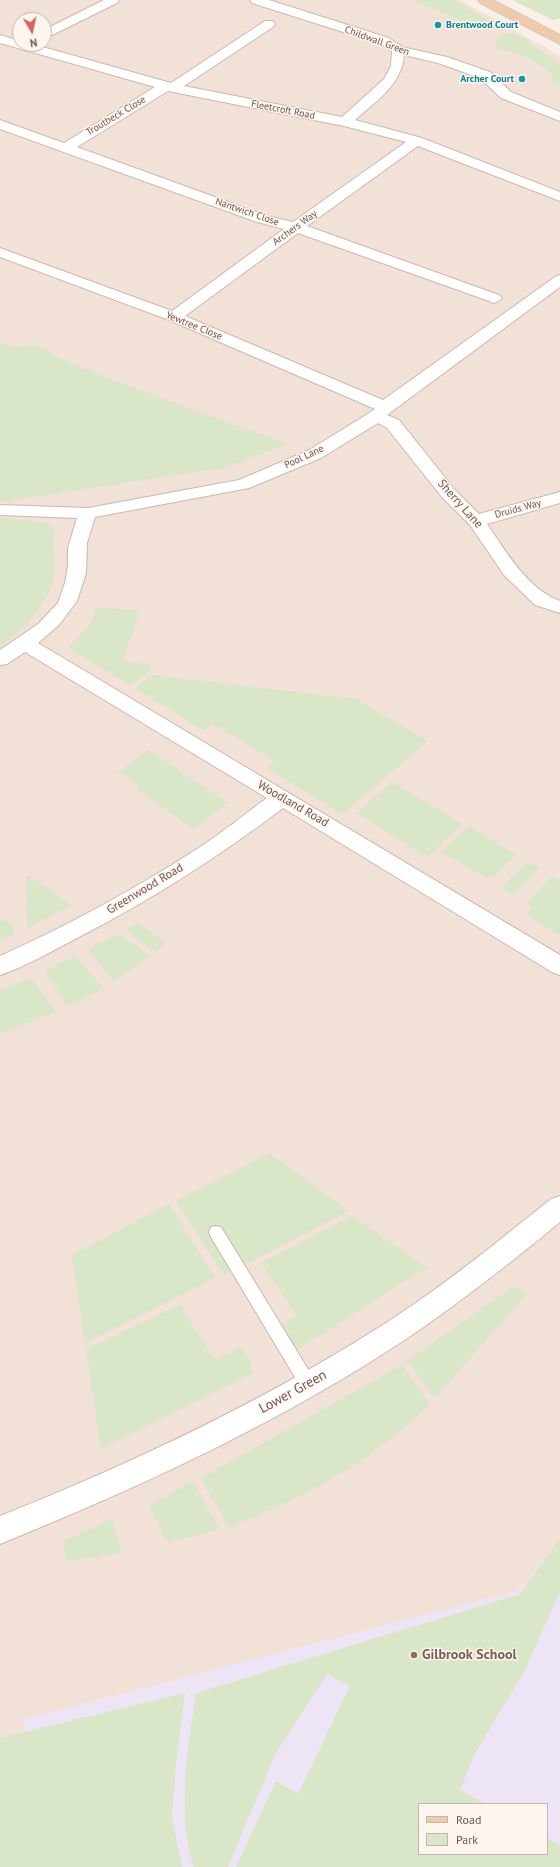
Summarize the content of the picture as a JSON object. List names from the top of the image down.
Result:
{
  "streets": {
    "street": [
      "Childwall Green",
      "Fleetcroft Road",
      "Troutbeck Close",
      "Nantwich Close",
      "Archers Way",
      "Yewtree Close",
      "Pool Lane",
      "Sherry Lane",
      "Druids Way",
      "Woodland Road",
      "Greenwood Road",
      "Lower Green"
    ]
  },
  "crossings": [
    ["Fleetcroft Road", "Troutbeck Close"],
    ["Fleetcroft Road", "Archers Way"],
    ["Troutbeck Close", "Nantwich Close"],
    ["Nantwich Close", "Archers Way"],
    ["Archers Way", "Yewtree Close"],
    ["Yewtree Close", "Pool Lane"],
    ["Yewtree Close", "Sherry Lane"],
    ["Pool Lane", "Sherry Lane"],
    ["Sherry Lane", "Druids Way"],
    ["Woodland Road", "Greenwood Road"]
  ],
  "places": ["Brentwood Court", "Archer Court", "Gilbrook School"],
  "legend": ["Road", "Park"],
  "north": "bottom"
}
